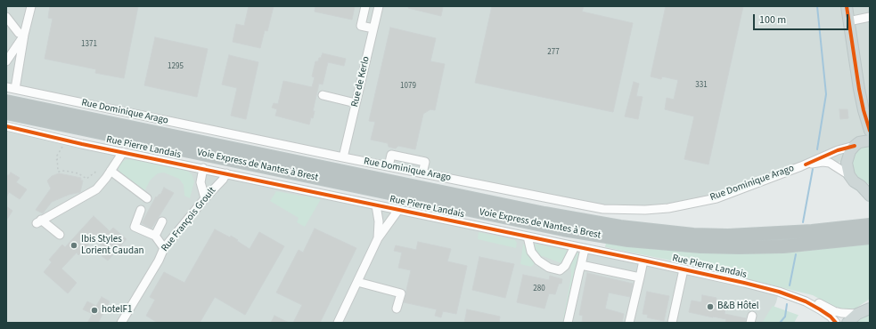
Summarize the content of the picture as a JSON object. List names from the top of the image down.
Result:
{
  "streets": {
    "highway": ["Voie Express de Nantes à Brest"],
    "street": [
      "Rue de Kerlo",
      "Rue Dominique Arago",
      "Rue Pierre Landais",
      "Rue François Groult"
    ]
  },
  "crossings": [
    ["Rue de Kerlo", "Rue Dominique Arago"],
    ["Rue Pierre Landais", "Rue François Groult"]
  ],
  "places": ["Ibis Styles Lorient Caudan", "B&B Hôtel", "hotelF1"],
  "house_numbers": [
    "1371",
    "277",
    "1295",
    "331",
    "1079",
    "280"
  ],
  "scale_bar": "100 m"
}
